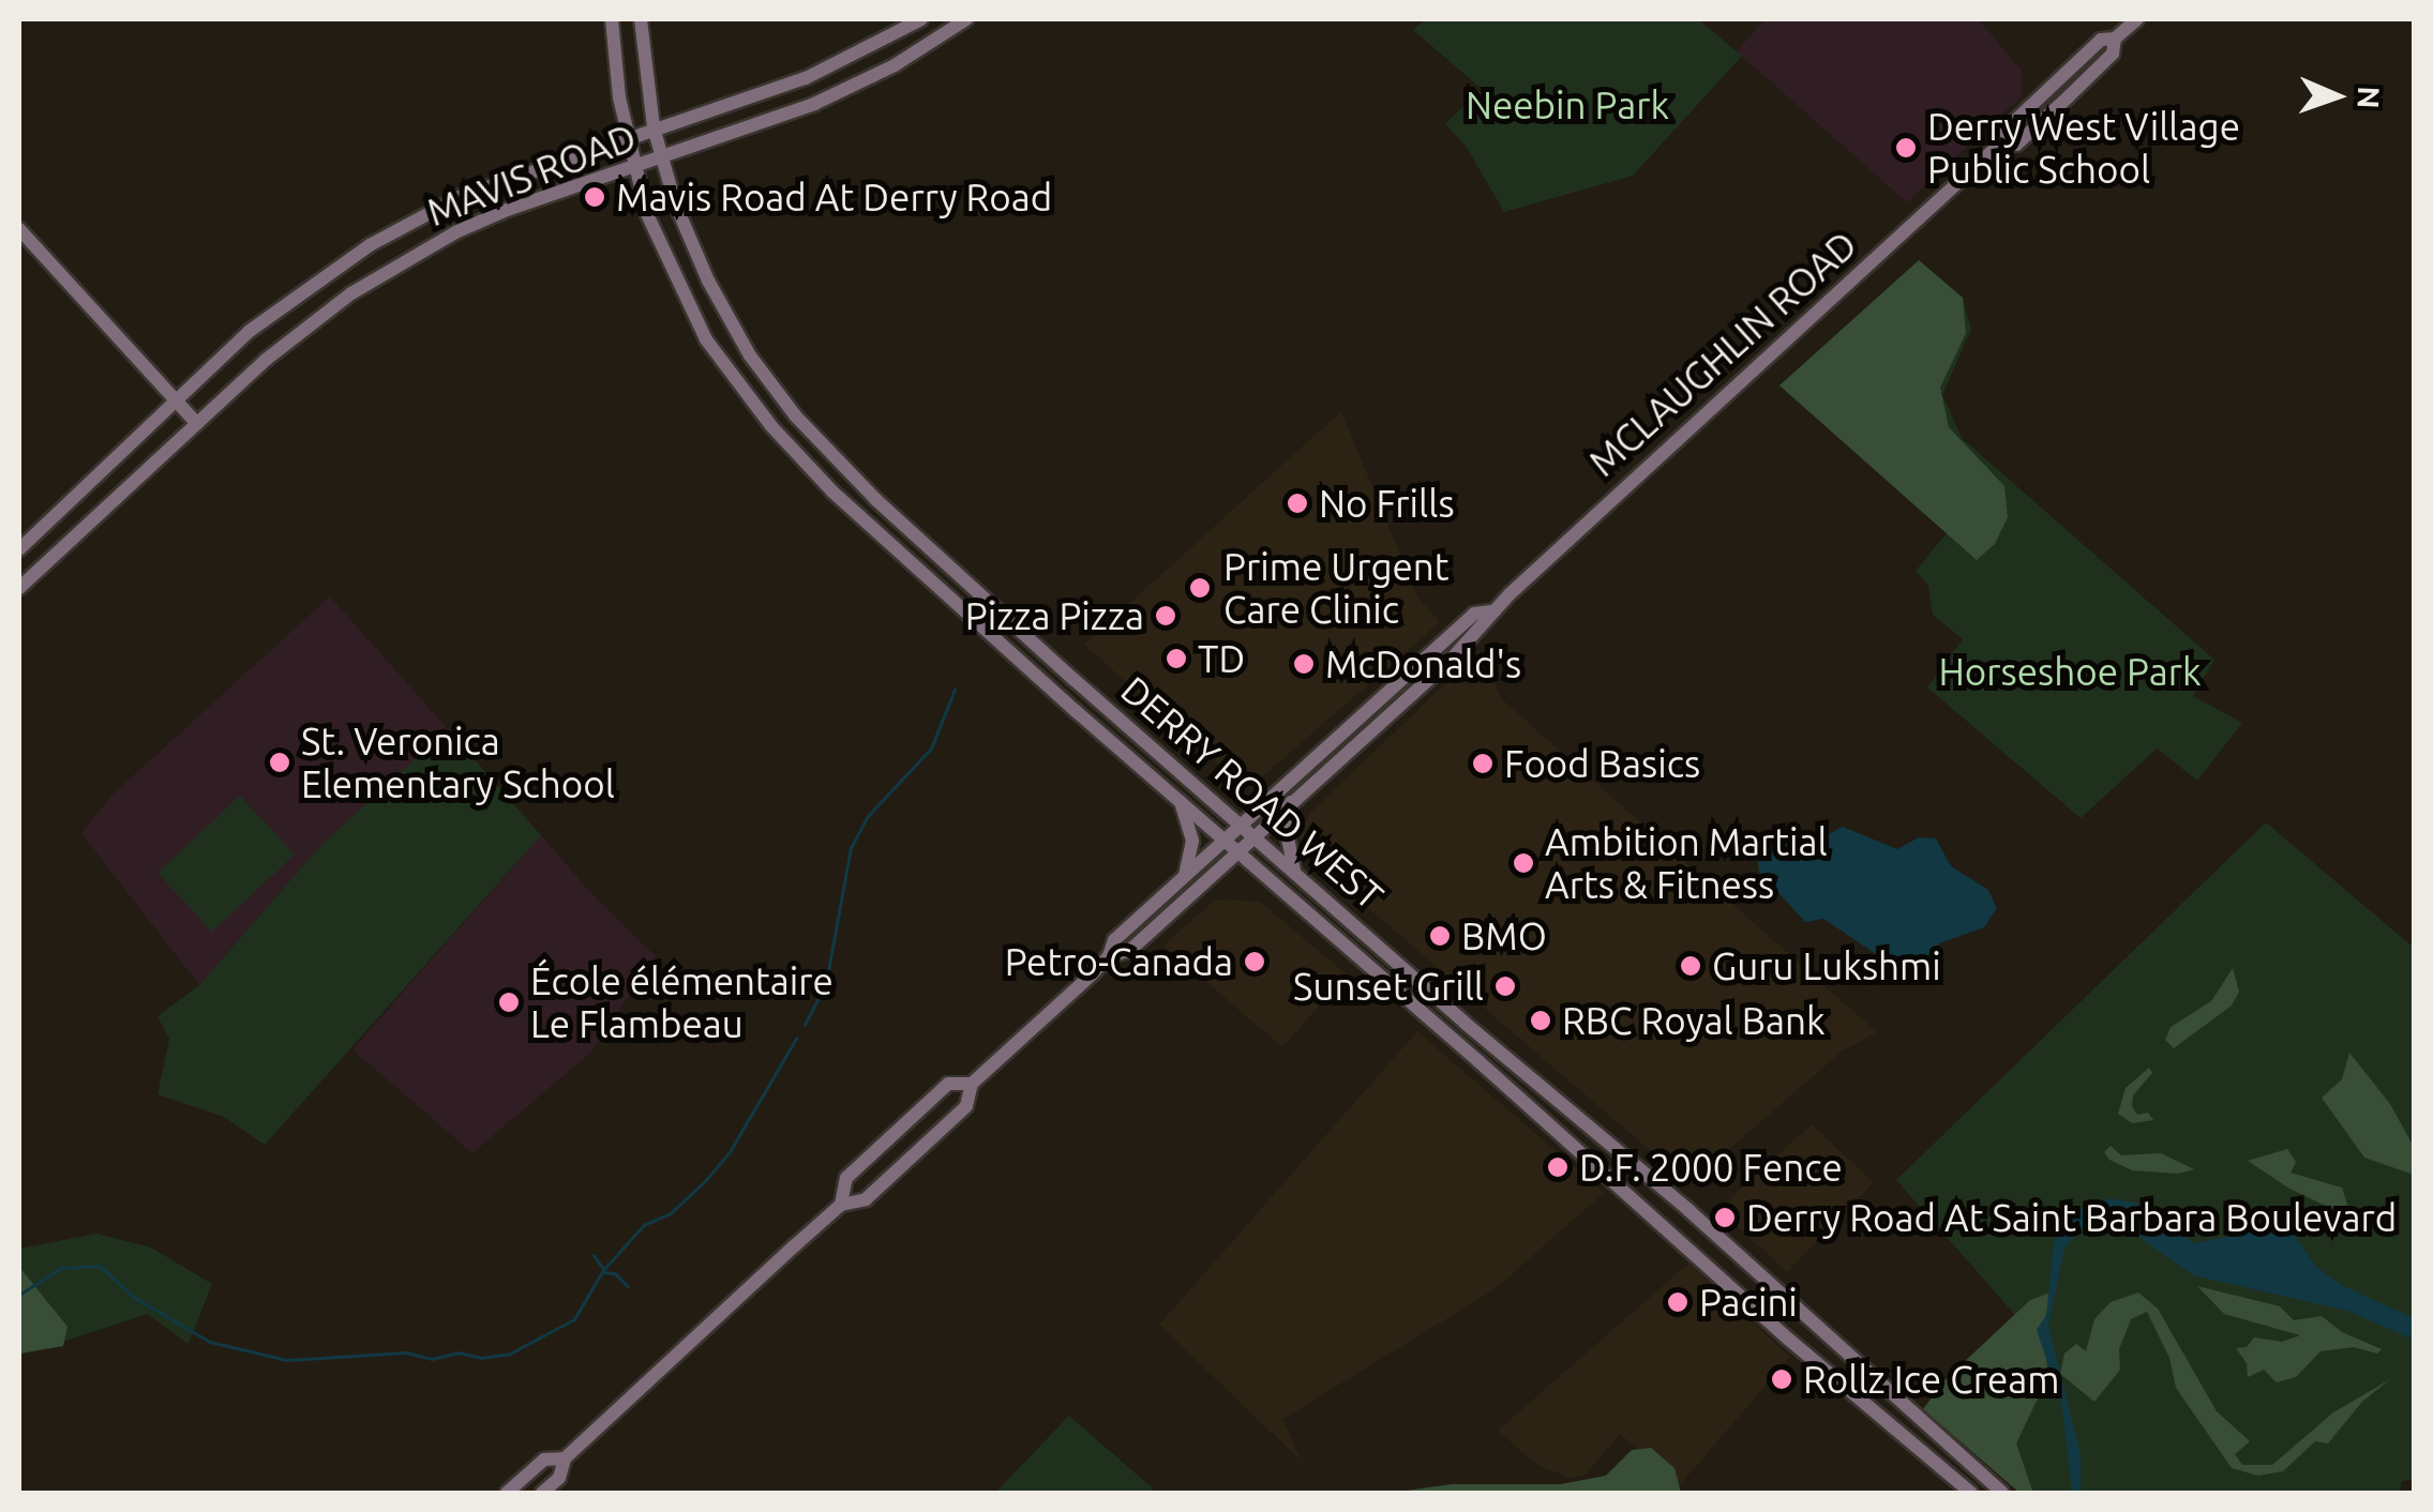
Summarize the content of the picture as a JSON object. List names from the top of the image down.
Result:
{
  "streets": {
    "main road": ["MAVIS ROAD", "MCLAUGHLIN ROAD", "DERRY ROAD WEST"]
  },
  "crossings": [
    ["MAVIS ROAD", "DERRY ROAD WEST"],
    ["MCLAUGHLIN ROAD", "DERRY ROAD WEST"]
  ],
  "parks": ["Neebin Park", "Horseshoe Park"],
  "places": [
    "Derry West Village Public School",
    "Mavis Road At Derry Road",
    "No Frills",
    "Prime Urgent Care Clinic",
    "Pizza Pizza",
    "TD",
    "McDonald's",
    "St. Veronica Elementary School",
    "Food Basics",
    "Ambition Martial Arts & Fitness",
    "BMO",
    "Petro-Canada",
    "Guru Lukshmi",
    "Sunset Grill",
    "École élémentaire Le Flambeau",
    "RBC Royal Bank",
    "D.F. 2000 Fence",
    "Derry Road At Saint Barbara Boulevard",
    "Pacini",
    "Rollz Ice Cream"
  ],
  "north": "right"
}
